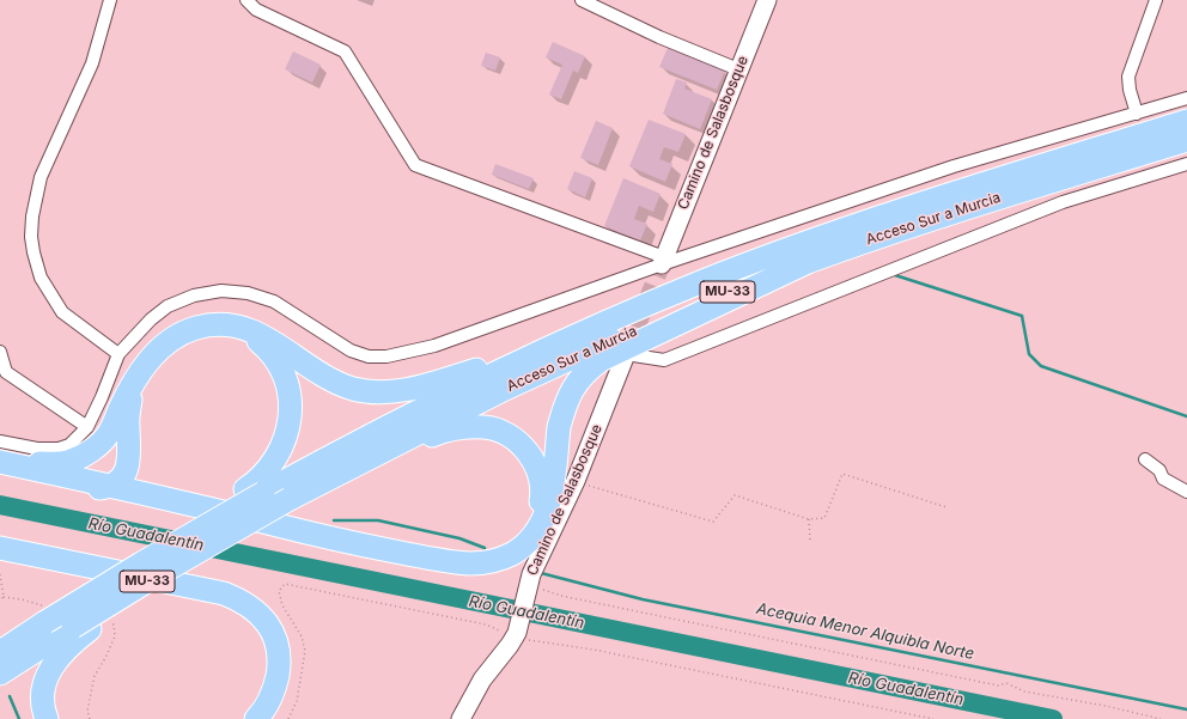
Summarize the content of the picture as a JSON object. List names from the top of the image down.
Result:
{
  "streets": {
    "highway": ["Acceso Sur a Murcia", "MU-33"],
    "street": ["Camino de Salasbosque"]
  },
  "water": ["Río Guadalentín", "Acequia Menor Alquibla Norte"]
}
